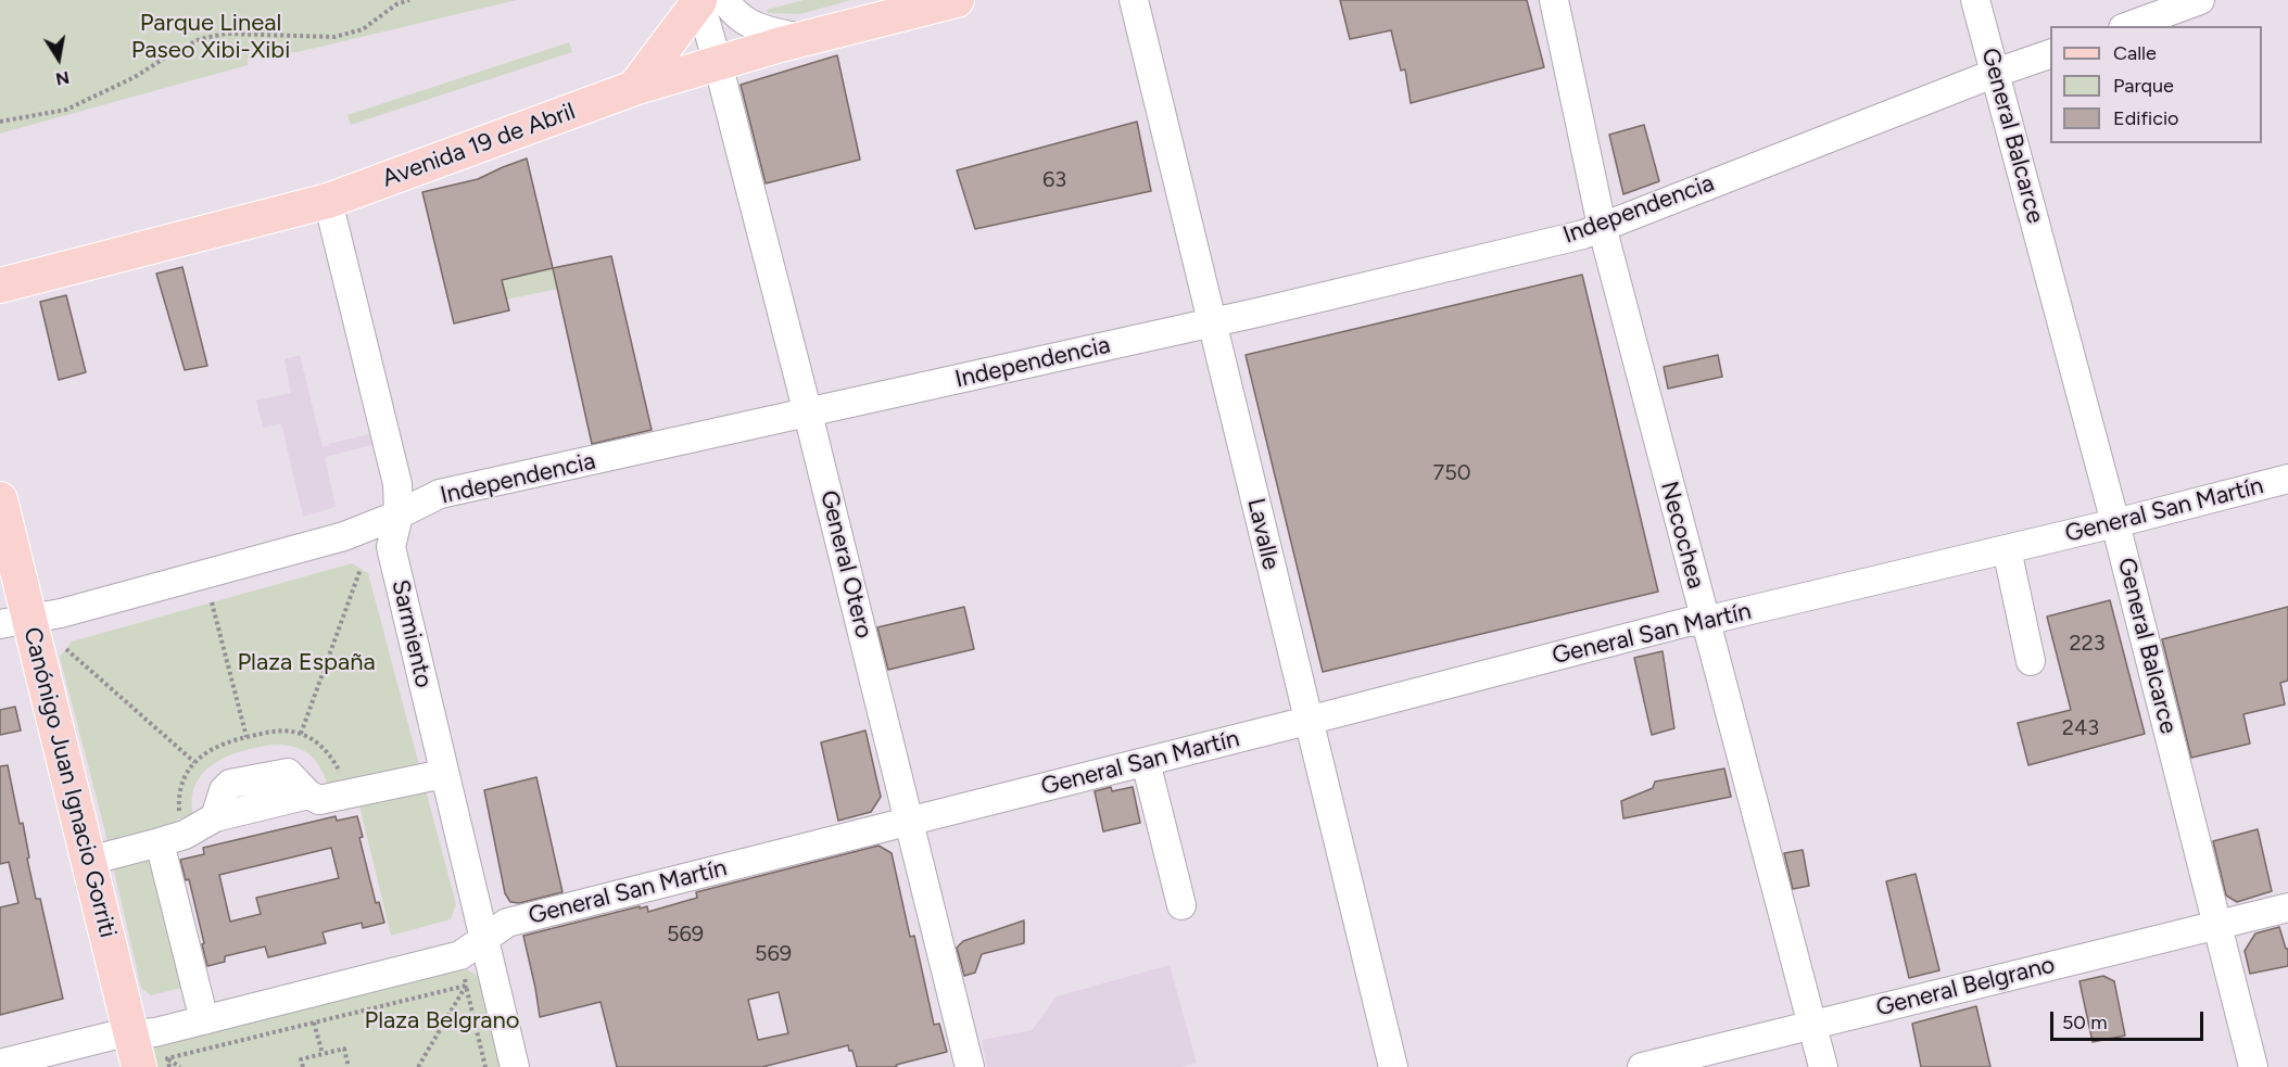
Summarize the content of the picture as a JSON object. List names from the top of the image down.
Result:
{
  "streets": {
    "main road": ["Avenida 19 de Abril", "Canónigo Juan Ignacio Gorriti"],
    "street": [
      "General Balcarce",
      "Independencia",
      "General San Martín",
      "Lavalle",
      "Necochea",
      "General Otero",
      "Sarmiento",
      "General Belgrano"
    ]
  },
  "crossings": [
    ["General Balcarce", "Independencia"],
    ["General Balcarce", "General San Martín"],
    ["General Balcarce", "General Belgrano"],
    ["Avenida 19 de Abril", "General Otero"],
    ["Avenida 19 de Abril", "Sarmiento"],
    ["Independencia", "Lavalle"],
    ["Independencia", "Necochea"],
    ["Independencia", "General Otero"],
    ["Independencia", "Sarmiento"],
    ["Independencia", "Canónigo Juan Ignacio Gorriti"],
    ["General San Martín", "Lavalle"],
    ["General San Martín", "Necochea"],
    ["General San Martín", "General Otero"],
    ["General San Martín", "Sarmiento"],
    ["General San Martín", "Canónigo Juan Ignacio Gorriti"],
    ["Necochea", "General Belgrano"]
  ],
  "parks": ["Parque Lineal Paseo Xibi-Xibi", "Plaza España", "Plaza Belgrano"],
  "house_numbers": [
    "63",
    "750",
    "223",
    "243",
    "569",
    "569"
  ],
  "legend": ["Calle", "Parque", "Edificio"],
  "scale_bar": "50 m",
  "north": "bottom"
}
